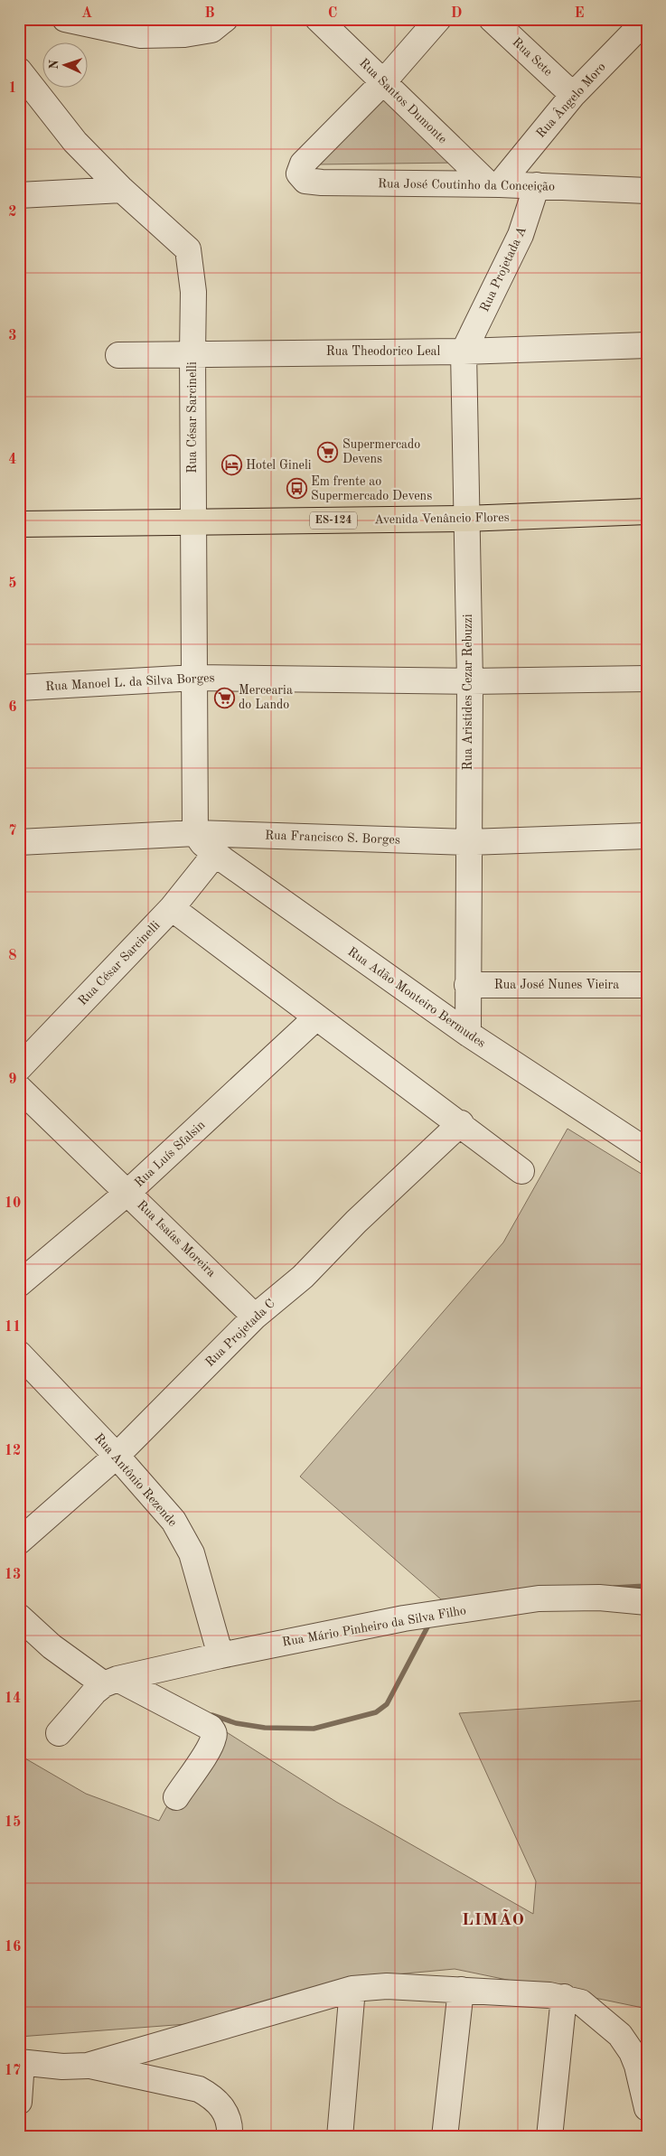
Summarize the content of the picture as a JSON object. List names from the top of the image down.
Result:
{
  "streets": {
    "main road": ["Avenida Venâncio Flores", "ES-124"],
    "street": [
      "Rua Sete",
      "Rua Ângelo Moro",
      "Rua Santos Dumonte",
      "Rua José Coutinho da Conceição",
      "Rua Projetada A",
      "Rua Theodorico Leal",
      "Rua César Sarcinelli",
      "Rua Manoel L. da Silva Borges",
      "Rua Aristides Cezar Rebuzzi",
      "Rua Francisco S. Borges",
      "Rua José Nunes Vieira",
      "Rua Adão Monteiro Bermudes",
      "Rua Luís Sfalsin",
      "Rua Isaías Moreira",
      "Rua Projetada C",
      "Rua Antônio Rezende",
      "Rua Mário Pinheiro da Silva Filho"
    ]
  },
  "crossings": [
    ["Rua Sete", "Rua Ângelo Moro"],
    ["Rua Ângelo Moro", "Rua Santos Dumonte"],
    ["Rua Ângelo Moro", "Rua José Coutinho da Conceição"],
    ["Rua Santos Dumonte", "Rua José Coutinho da Conceição"],
    ["Rua José Coutinho da Conceição", "Rua Projetada A"],
    ["Rua Projetada A", "Rua Theodorico Leal"],
    ["Rua Projetada A", "Rua Aristides Cezar Rebuzzi"],
    ["Rua Theodorico Leal", "Rua César Sarcinelli"],
    ["Rua Theodorico Leal", "Rua Aristides Cezar Rebuzzi"],
    ["Rua César Sarcinelli", "Avenida Venâncio Flores"],
    ["Rua César Sarcinelli", "Rua Manoel L. da Silva Borges"],
    ["Rua César Sarcinelli", "Rua Francisco S. Borges"],
    ["Rua César Sarcinelli", "Rua Adão Monteiro Bermudes"],
    ["Avenida Venâncio Flores", "Rua Aristides Cezar Rebuzzi"],
    ["Rua Manoel L. da Silva Borges", "Rua Aristides Cezar Rebuzzi"],
    ["Rua Aristides Cezar Rebuzzi", "Rua Francisco S. Borges"],
    ["Rua Aristides Cezar Rebuzzi", "Rua José Nunes Vieira"],
    ["Rua Aristides Cezar Rebuzzi", "Rua Adão Monteiro Bermudes"],
    ["Rua Francisco S. Borges", "Rua Adão Monteiro Bermudes"],
    ["Rua Luís Sfalsin", "Rua Isaías Moreira"],
    ["Rua Isaías Moreira", "Rua Projetada C"],
    ["Rua Projetada C", "Rua Antônio Rezende"],
    ["Rua Antônio Rezende", "Rua Mário Pinheiro da Silva Filho"]
  ],
  "districts": ["LIMÃO"],
  "places": {
    "supermarket": ["Supermercado Devens", "Mercearia do Lando"],
    "hotel": ["Hotel Gineli"],
    "bus stop": ["Em frente ao Supermercado Devens"]
  },
  "north": "left",
  "grid": {
    "columns": [
      "A",
      "B",
      "C",
      "D",
      "E"
    ],
    "rows": [
      "1",
      "2",
      "3",
      "4",
      "5",
      "6",
      "7",
      "8",
      "9",
      "10",
      "11",
      "12",
      "13",
      "14",
      "15",
      "16",
      "17"
    ]
  }
}
